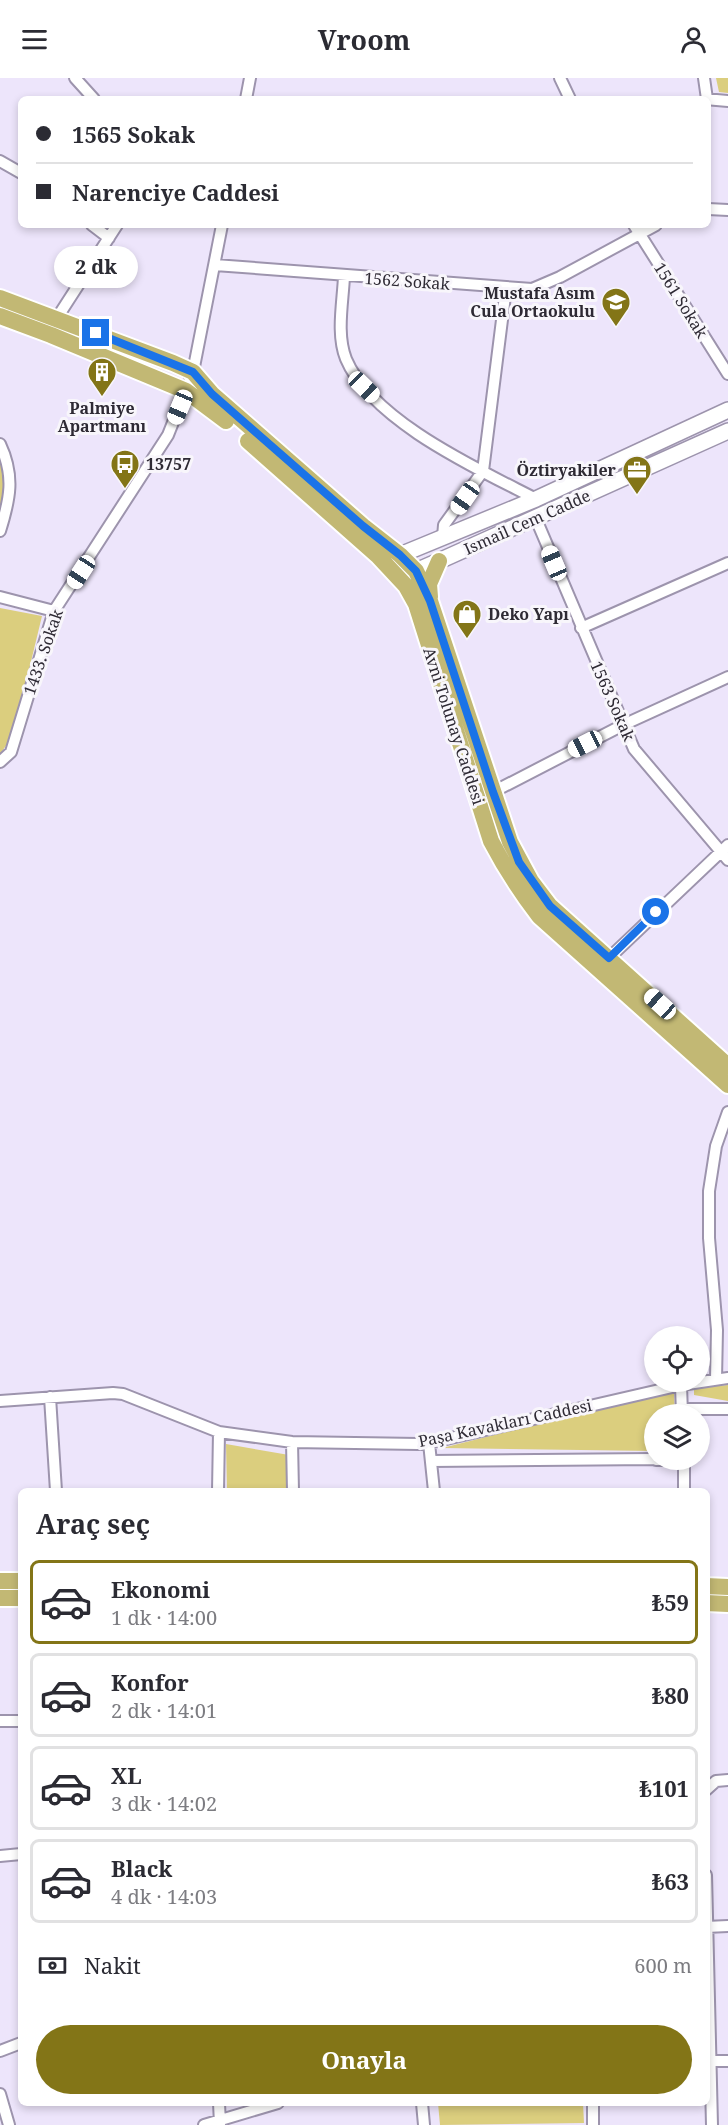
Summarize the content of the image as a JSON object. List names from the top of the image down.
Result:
{
  "streets": {
    "main road": ["Ismail Cem Cadde", "Avni Tolunay Caddesi"],
    "street": [
      "1562 Sokak",
      "1561 Sokak",
      "1433. Sokak",
      "1563 Sokak",
      "Paşa Kavakları Caddesi"
    ]
  },
  "crossings": [
    ["1562 Sokak", "1561 Sokak"],
    ["Ismail Cem Cadde", "1563 Sokak"],
    ["Ismail Cem Cadde", "Avni Tolunay Caddesi"],
    ["1433. Sokak", "Avni Tolunay Caddesi"]
  ],
  "places": {
    "school or university": ["Mustafa Asım Cula Ortaokulu"],
    "building": ["Palmiye Apartmanı"],
    "bus stop": ["13757"],
    "office": ["Öztiryakiler"],
    "shop": ["Deko Yapı"]
  },
  "page": {
    "header": "Vroom",
    "banner": ["1565 Sokak", "Narenciye Caddesi"],
    "bubble": "2 dk",
    "heading": "Araç seç",
    "list": [
      {
        "name": "Ekonomi",
        "note": "1 dk · 14:00",
        "value": "₺59"
      },
      {
        "name": "Konfor",
        "note": "2 dk · 14:01",
        "value": "₺80"
      },
      {
        "name": "XL",
        "note": "3 dk · 14:02",
        "value": "₺101"
      },
      {
        "name": "Black",
        "note": "4 dk · 14:03",
        "value": "₺63"
      }
    ],
    "pay": ["Nakit", "600 m"],
    "buttons": "Onayla"
  }
}
